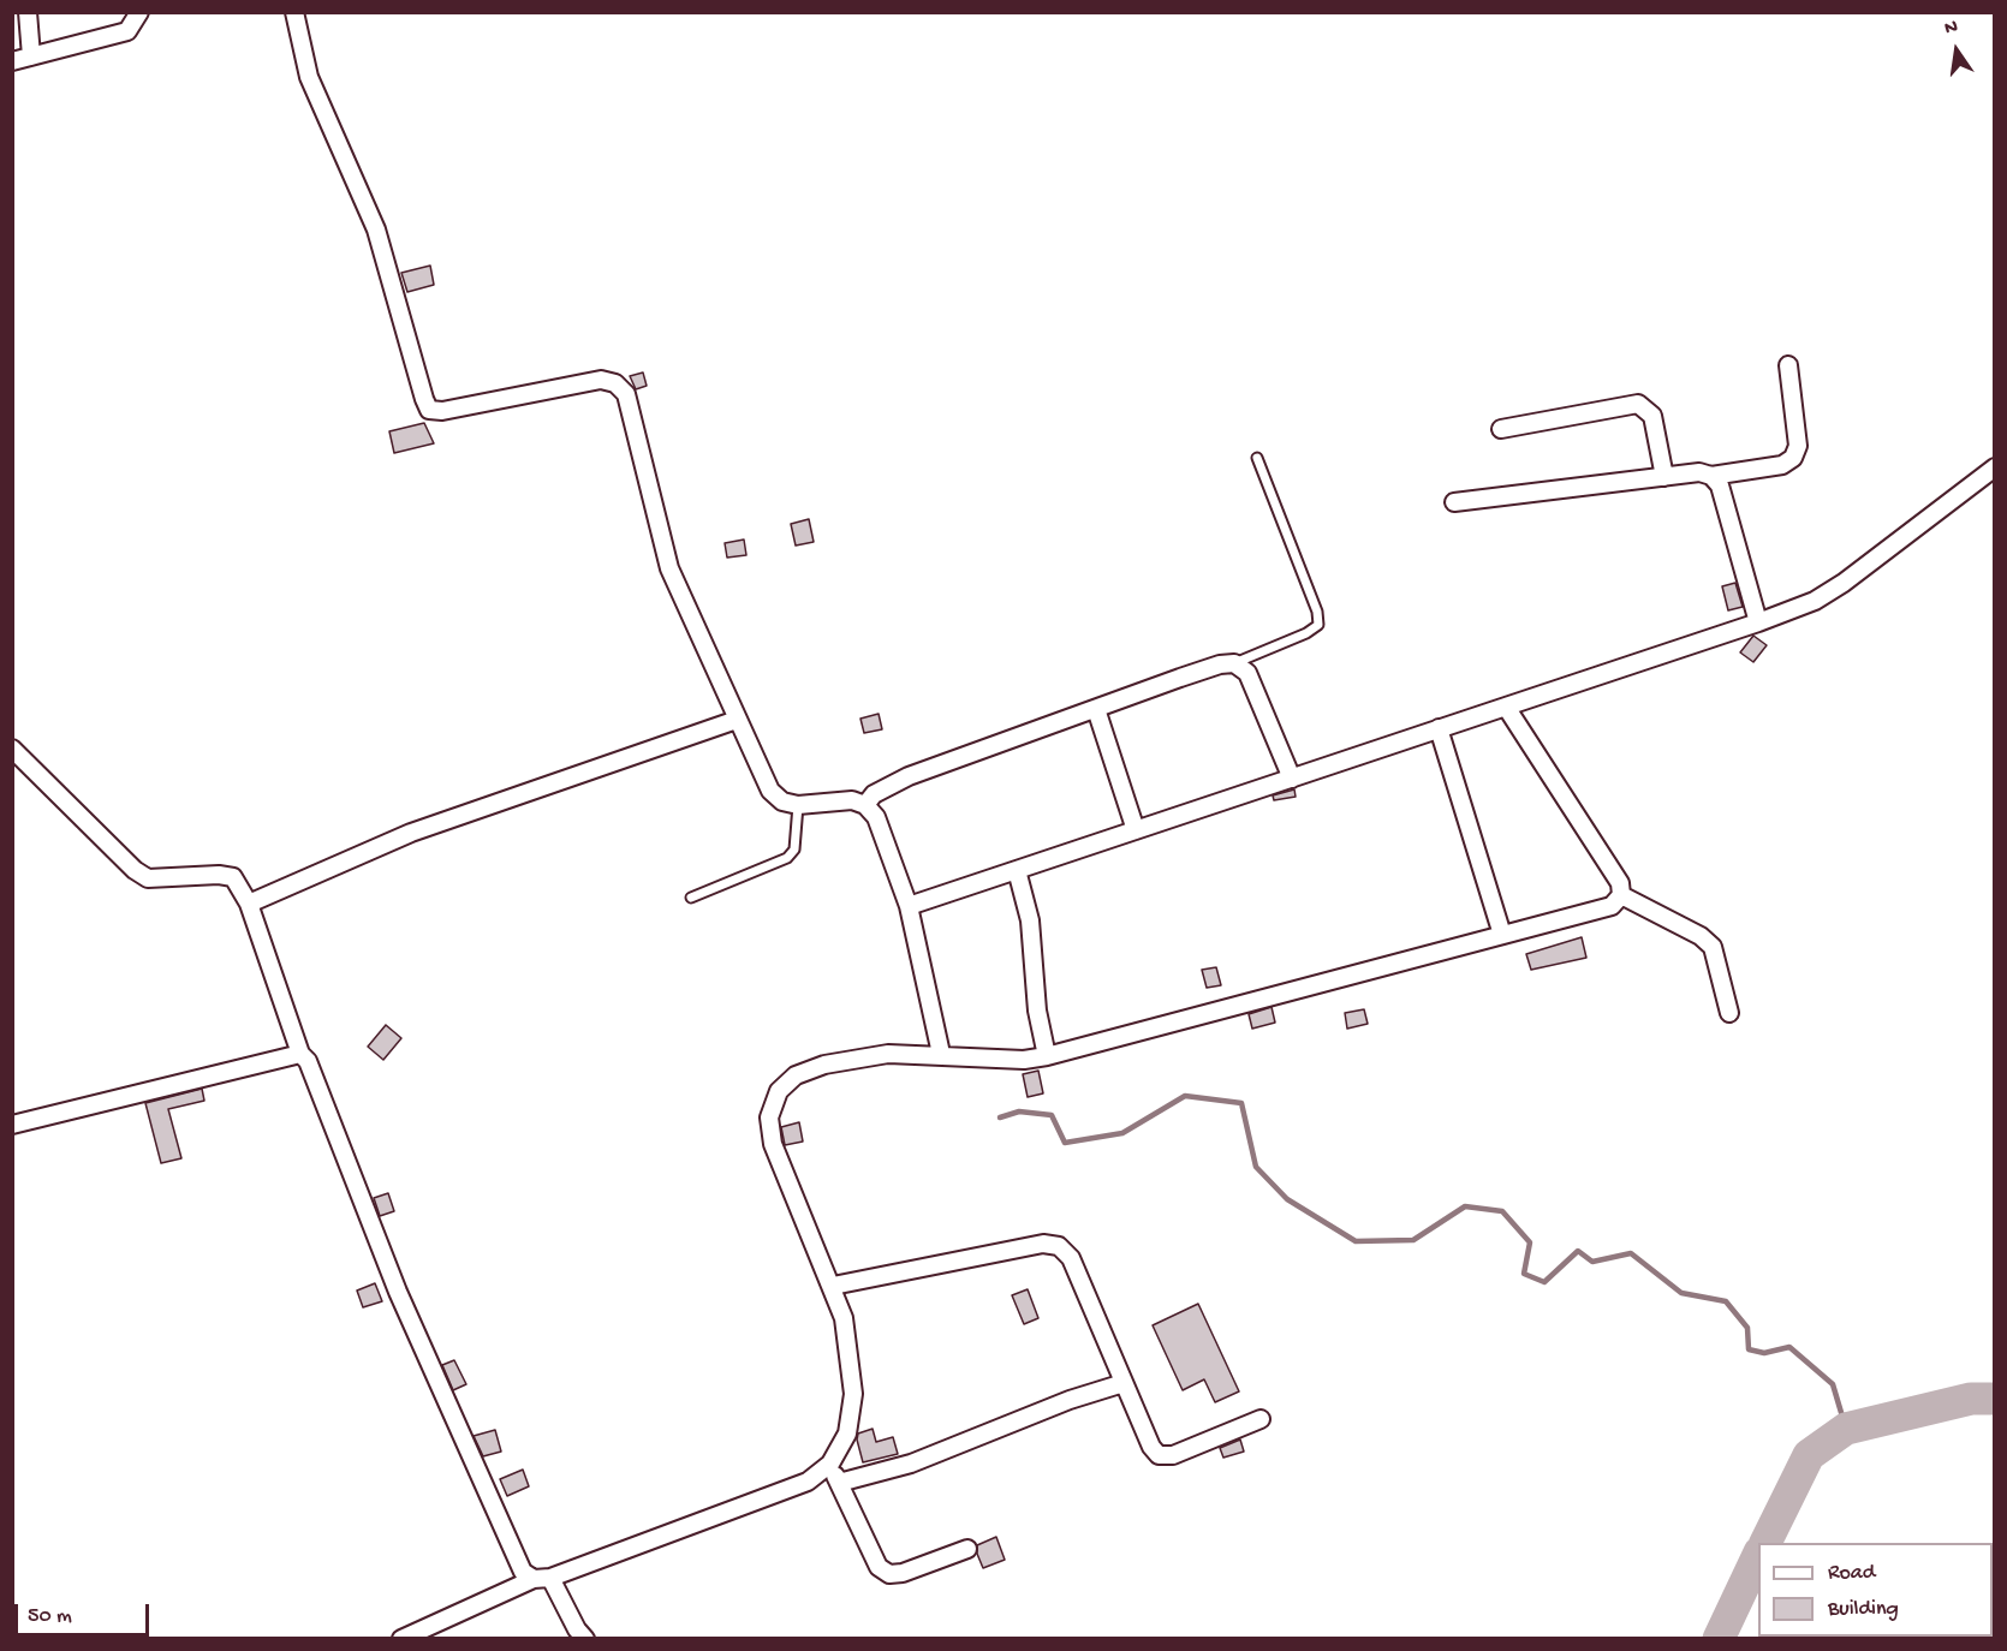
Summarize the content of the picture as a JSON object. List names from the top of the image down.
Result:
{
  "legend": ["Road", "Building"],
  "scale_bar": "50 m",
  "north": "top"
}
